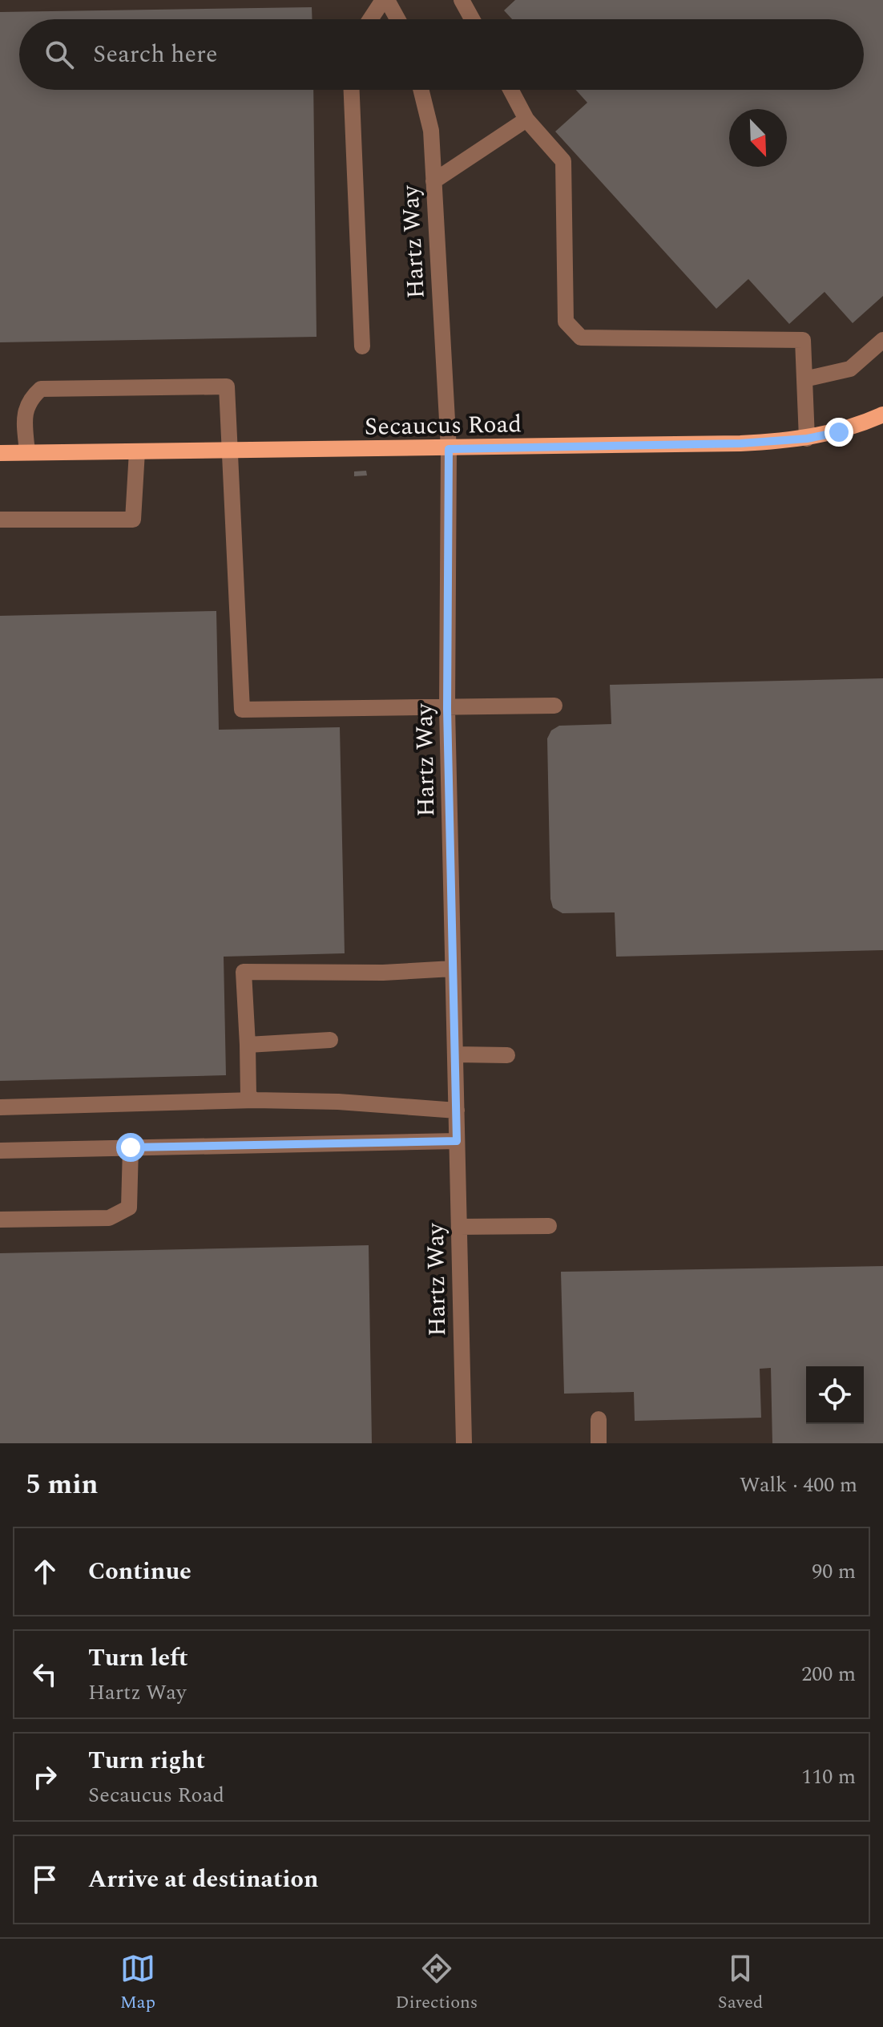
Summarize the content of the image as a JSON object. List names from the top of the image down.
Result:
{
  "streets": {
    "main road": ["Secaucus Road"],
    "street": ["Hartz Way"]
  },
  "crossings": [
    ["Hartz Way", "Secaucus Road"]
  ],
  "north": "bottom right",
  "page": {
    "search": "Search here",
    "heading": ["5 min", "Walk · 400 m"],
    "list": [
      ["Continue", "90 m"],
      ["Turn left", "Hartz Way", "200 m"],
      ["Turn right", "Secaucus Road", "110 m"],
      "Arrive at destination"
    ],
    "nav": ["Map", "Directions", "Saved"]
  }
}
